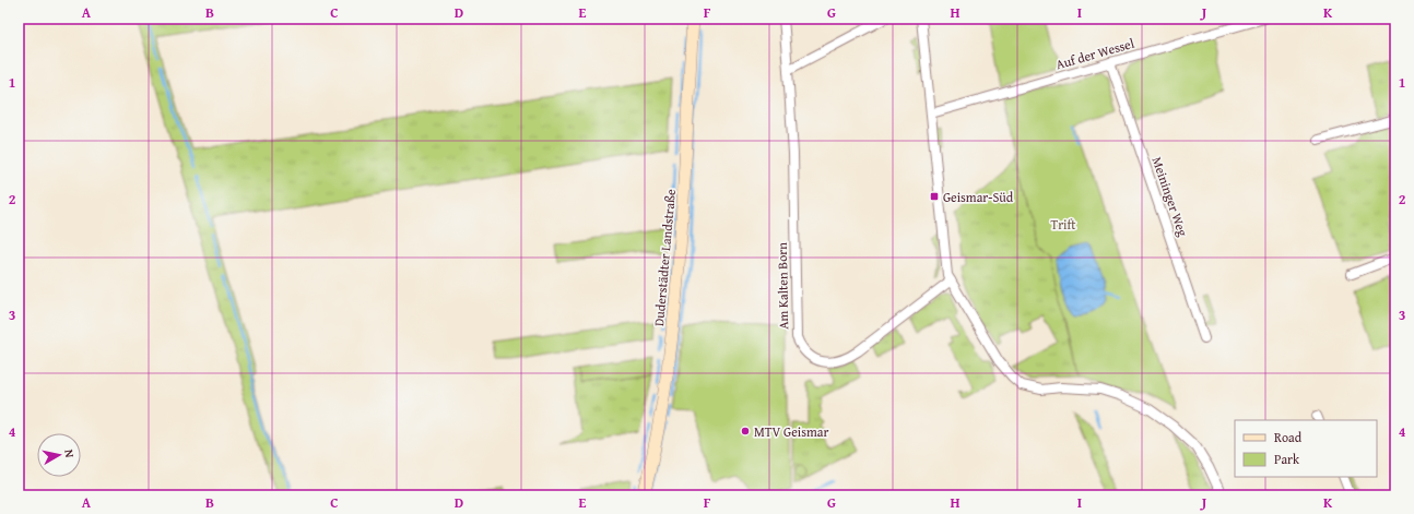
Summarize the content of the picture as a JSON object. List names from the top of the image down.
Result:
{
  "streets": {
    "main road": ["Duderstädter Landstraße"],
    "street": ["Auf der Wessel", "Meininger Weg", "Am Kalten Born"]
  },
  "crossings": [
    ["Auf der Wessel", "Meininger Weg"]
  ],
  "parks": ["Trift"],
  "places": {
    "transit": ["Geismar-Süd"],
    "other": ["MTV Geismar"]
  },
  "legend": ["Road", "Park"],
  "north": "right",
  "grid": {
    "columns": [
      "A",
      "B",
      "C",
      "D",
      "E",
      "F",
      "G",
      "H",
      "I",
      "J",
      "K"
    ],
    "rows": [
      "1",
      "2",
      "3",
      "4"
    ]
  }
}
